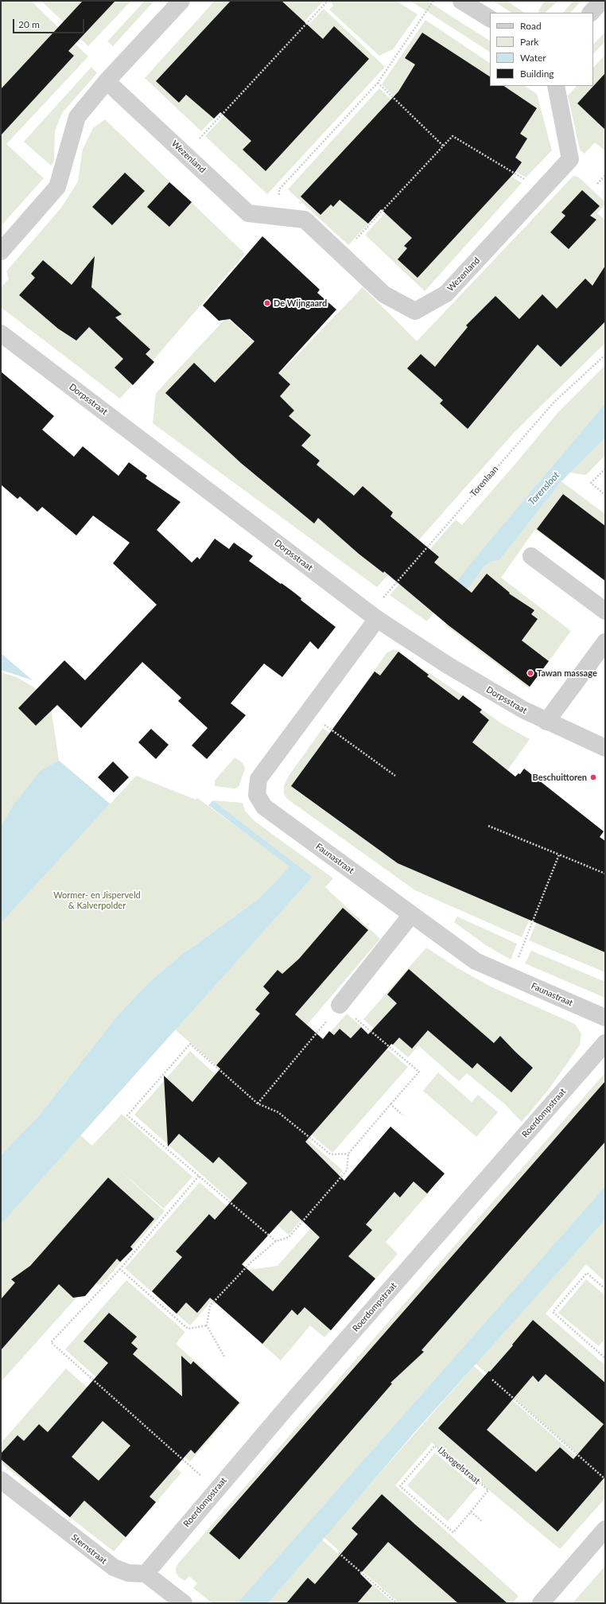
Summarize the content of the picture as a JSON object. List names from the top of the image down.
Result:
{
  "streets": {
    "street": [
      "Wezenland",
      "Dorpsstraat",
      "Faunastraat",
      "Roerdompstraat",
      "Sternstraat"
    ],
    "path": ["Torenlaan", "IJsvogelstraat"]
  },
  "crossings": [
    ["Dorpsstraat", "Torenlaan"],
    ["Dorpsstraat", "Faunastraat"],
    ["Torenlaan", "Faunastraat"],
    ["Roerdompstraat", "Sternstraat"]
  ],
  "water": ["Torensloot"],
  "parks": ["Wormer- en Jisperveld & Kalverpolder"],
  "places": ["De Wijngaard", "Tawan massage", "Beschuittoren"],
  "legend": [
    "Road",
    "Park",
    "Water",
    "Building"
  ],
  "scale_bar": "20 m"
}
